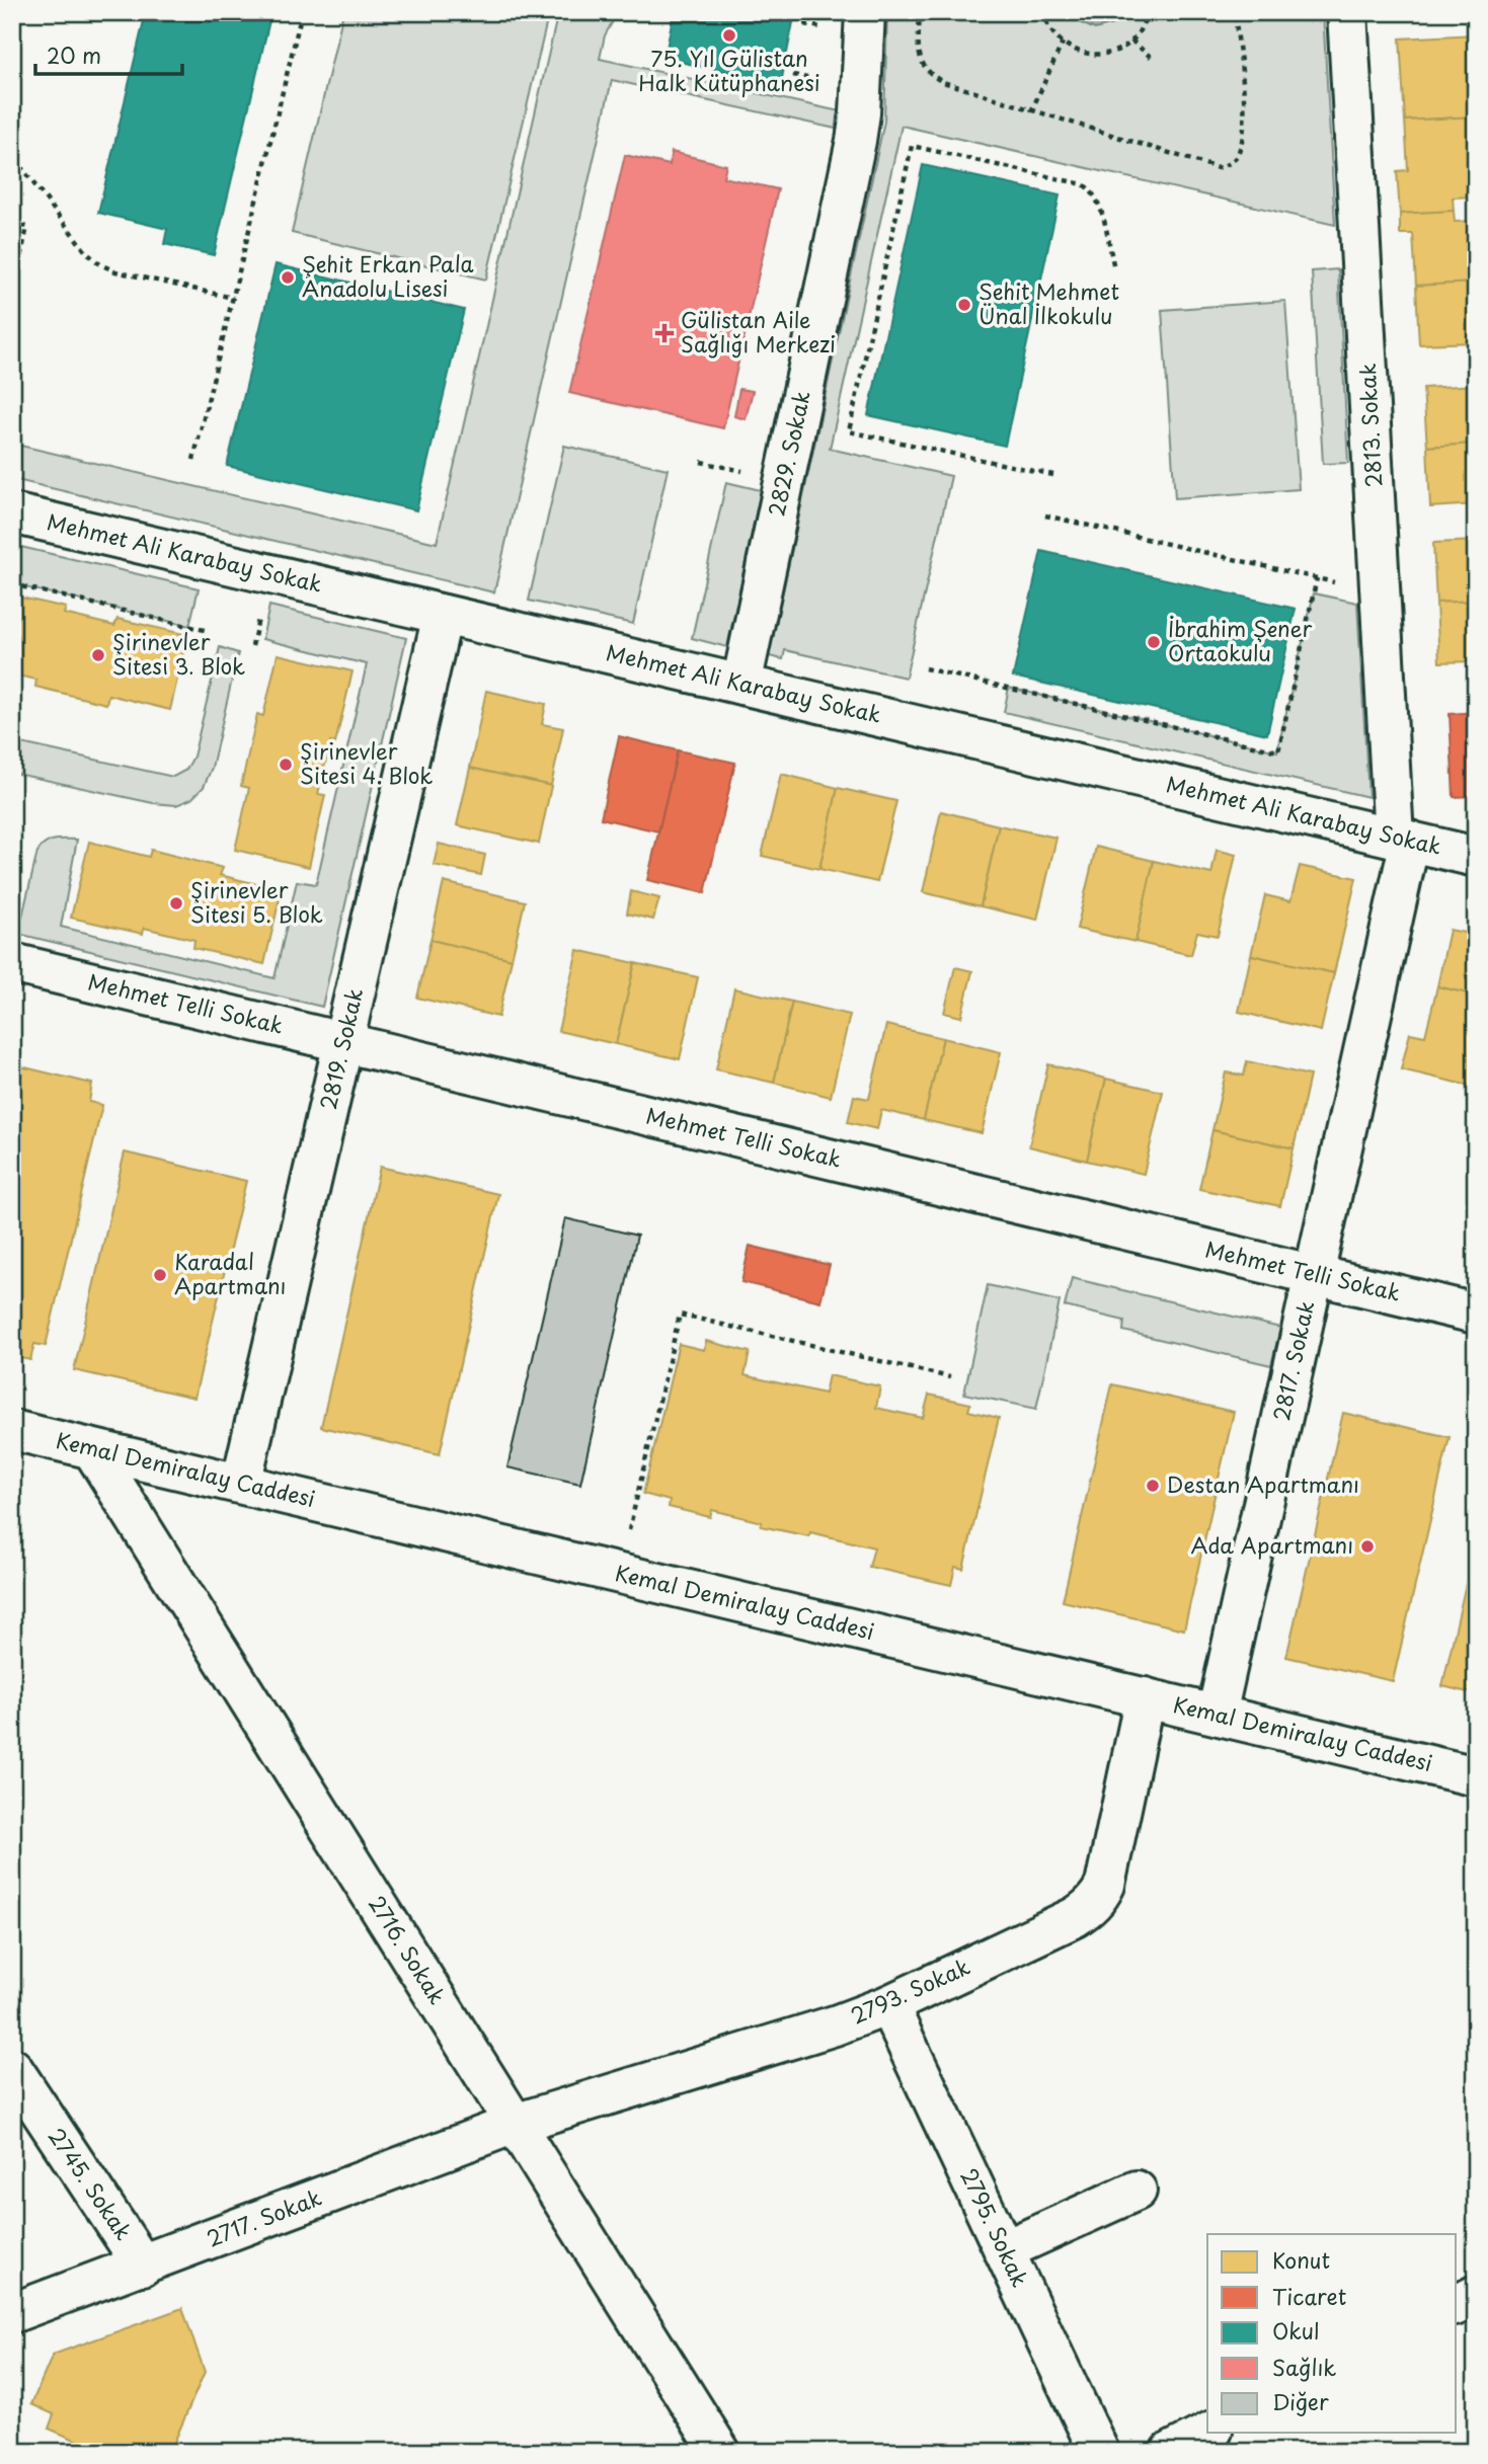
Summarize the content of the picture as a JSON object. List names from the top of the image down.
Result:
{
  "streets": {
    "street": [
      "2813. Sokak",
      "2829. Sokak",
      "Mehmet Ali Karabay Sokak",
      "Mehmet Telli Sokak",
      "2819. Sokak",
      "2817. Sokak",
      "Kemal Demiralay Caddesi",
      "2716. Sokak",
      "2793. Sokak",
      "2745. Sokak",
      "2717. Sokak",
      "2795. Sokak"
    ]
  },
  "crossings": [
    ["2813. Sokak", "Mehmet Ali Karabay Sokak"],
    ["2813. Sokak", "2817. Sokak"],
    ["2829. Sokak", "Mehmet Ali Karabay Sokak"],
    ["Mehmet Ali Karabay Sokak", "2819. Sokak"],
    ["Mehmet Ali Karabay Sokak", "2817. Sokak"],
    ["Mehmet Telli Sokak", "2819. Sokak"],
    ["Mehmet Telli Sokak", "2817. Sokak"],
    ["2819. Sokak", "Kemal Demiralay Caddesi"],
    ["2817. Sokak", "Kemal Demiralay Caddesi"],
    ["Kemal Demiralay Caddesi", "2716. Sokak"],
    ["Kemal Demiralay Caddesi", "2793. Sokak"],
    ["2716. Sokak", "2793. Sokak"],
    ["2716. Sokak", "2717. Sokak"],
    ["2793. Sokak", "2717. Sokak"],
    ["2793. Sokak", "2795. Sokak"],
    ["2745. Sokak", "2717. Sokak"]
  ],
  "places": {
    "other": [
      "75. Yıl Gülistan Halk Kütüphanesi",
      "Şehit Erkan Pala Anadolu Lisesi",
      "Şehit Mehmet Ünal İlkokulu",
      "İbrahim Şener Ortaokulu",
      "Şirinevler Sitesi 3. Blok",
      "Şirinevler Sitesi 4. Blok",
      "Şirinevler Sitesi 5. Blok",
      "Karadal Apartmanı",
      "Destan Apartmanı",
      "Ada Apartmanı"
    ],
    "health": ["Gülistan Aile Sağlığı Merkezi"]
  },
  "legend": [
    "Konut",
    "Ticaret",
    "Okul",
    "Sağlık",
    "Diğer"
  ],
  "scale_bar": "20 m"
}
